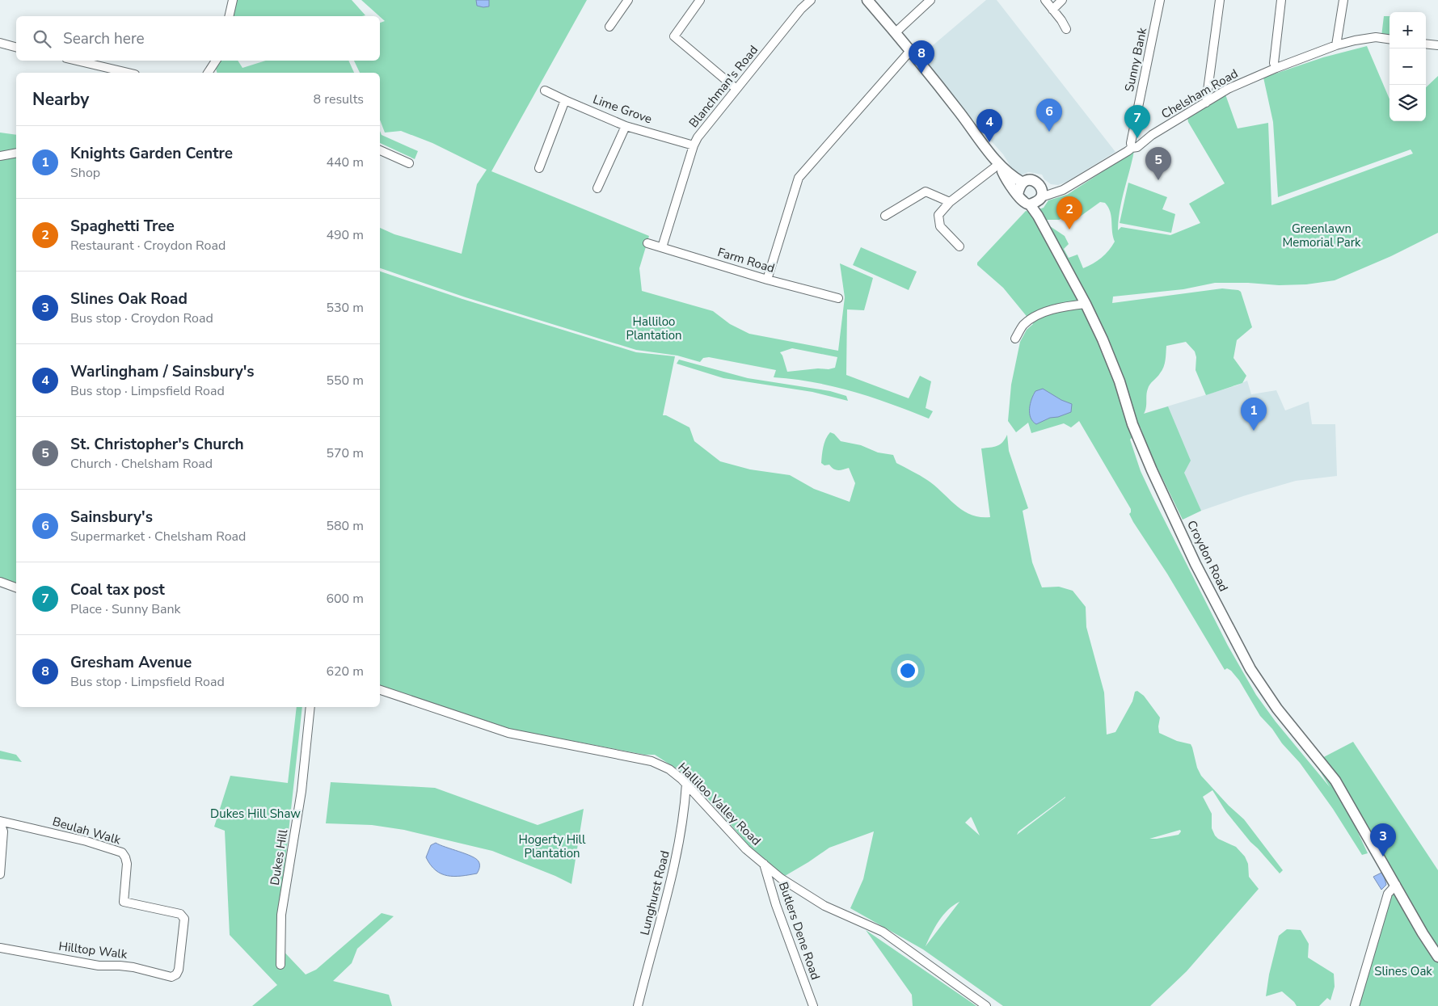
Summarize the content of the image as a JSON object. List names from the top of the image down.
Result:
{
  "streets": {
    "main road": ["Croydon Road"],
    "street": [
      "Sunny Bank",
      "Blanchman's Road",
      "Chelsham Road",
      "Lime Grove",
      "Farm Road",
      "Halliloo Valley Road",
      "Beulah Walk",
      "Dukes Hill",
      "Lunghurst Road",
      "Butlers Dene Road",
      "Hilltop Walk"
    ]
  },
  "crossings": [
    ["Sunny Bank", "Chelsham Road"],
    ["Blanchman's Road", "Lime Grove"],
    ["Blanchman's Road", "Farm Road"],
    ["Chelsham Road", "Croydon Road"],
    ["Halliloo Valley Road", "Lunghurst Road"],
    ["Halliloo Valley Road", "Butlers Dene Road"],
    ["Beulah Walk", "Hilltop Walk"]
  ],
  "parks": [
    "Greenlawn Memorial Park",
    "Halliloo Plantation",
    "Dukes Hill Shaw",
    "Hogerty Hill Plantation",
    "Slines Oak"
  ],
  "page": {
    "map_buttons": ["+", "−"],
    "search": "Search here",
    "pins": [
      "8",
      "6",
      "7",
      "4",
      "5",
      "2",
      "1",
      "3"
    ],
    "heading": ["Nearby", "8 results"],
    "list": [
      {
        "mark": "1",
        "name": "Knights Garden Centre",
        "note": "Shop",
        "value": "440 m"
      },
      {
        "mark": "2",
        "name": "Spaghetti Tree",
        "note": "Restaurant · Croydon Road",
        "value": "490 m"
      },
      {
        "mark": "3",
        "name": "Slines Oak Road",
        "note": "Bus stop · Croydon Road",
        "value": "530 m"
      },
      {
        "mark": "4",
        "name": "Warlingham / Sainsbury's",
        "note": "Bus stop · Limpsfield Road",
        "value": "550 m"
      },
      {
        "mark": "5",
        "name": "St. Christopher's Church",
        "note": "Church · Chelsham Road",
        "value": "570 m"
      },
      {
        "mark": "6",
        "name": "Sainsbury's",
        "note": "Supermarket · Chelsham Road",
        "value": "580 m"
      },
      {
        "mark": "7",
        "name": "Coal tax post",
        "note": "Place · Sunny Bank",
        "value": "600 m"
      },
      {
        "mark": "8",
        "name": "Gresham Avenue",
        "note": "Bus stop · Limpsfield Road",
        "value": "620 m"
      }
    ]
  }
}
